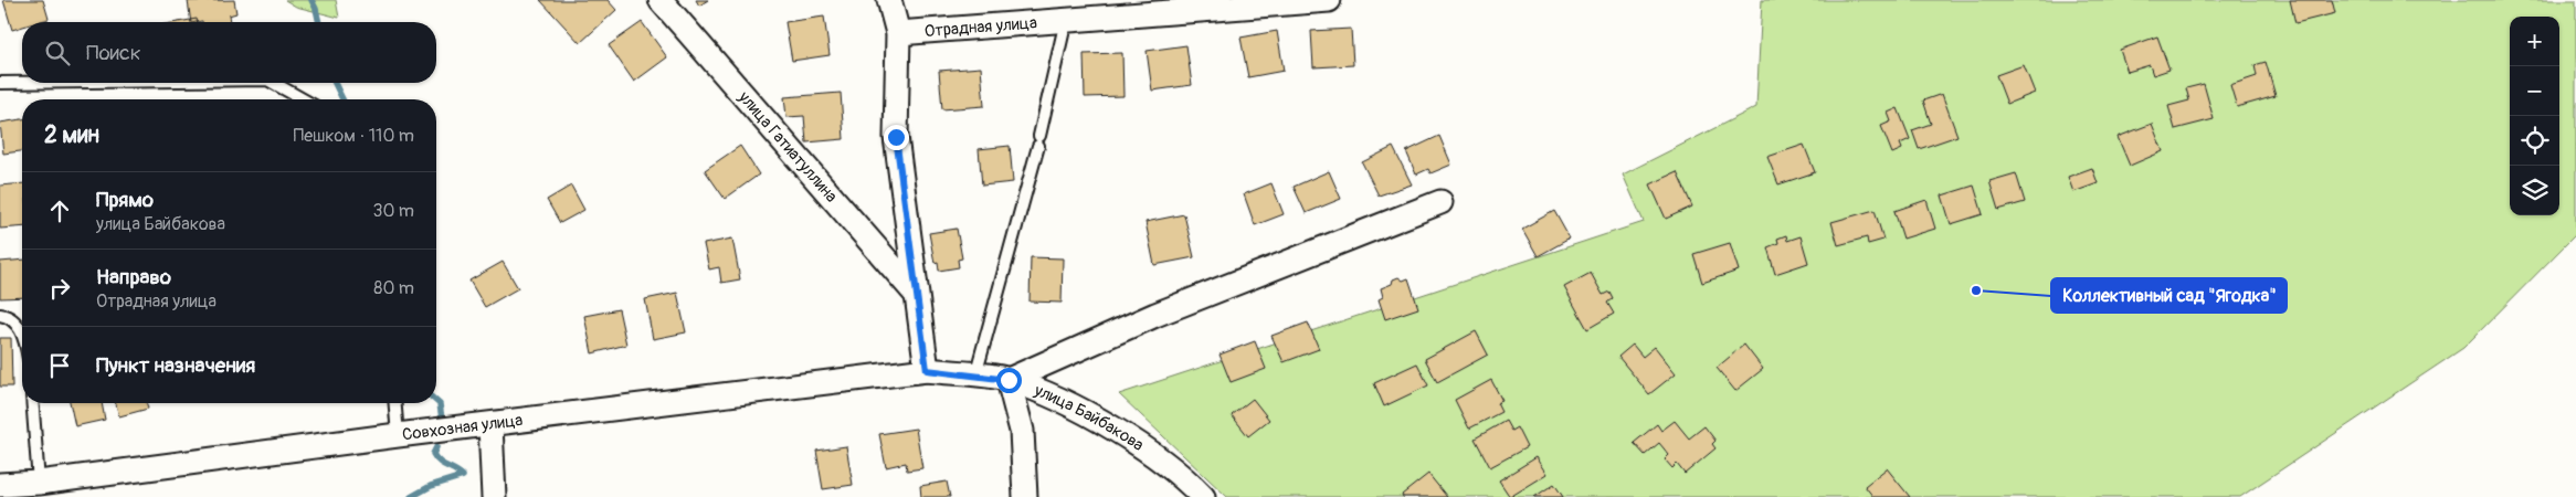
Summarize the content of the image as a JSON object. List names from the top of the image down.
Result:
{
  "streets": {
    "street": [
      "Отрадная улица",
      "улица Гатиатуллина",
      "улица Байбакова",
      "Совхозная улица"
    ]
  },
  "crossings": [
    ["улица Байбакова", "Совхозная улица"]
  ],
  "places": ["Коллективный сад \"Ягодка\""],
  "page": {
    "map_buttons": ["+", "−"],
    "search": "Поиск",
    "heading": ["2 мин", "Пешком · 110 m"],
    "list": [
      ["Прямо", "улица Байбакова", "30 m"],
      ["Направо", "Отрадная улица", "80 m"],
      "Пункт назначения"
    ]
  }
}
